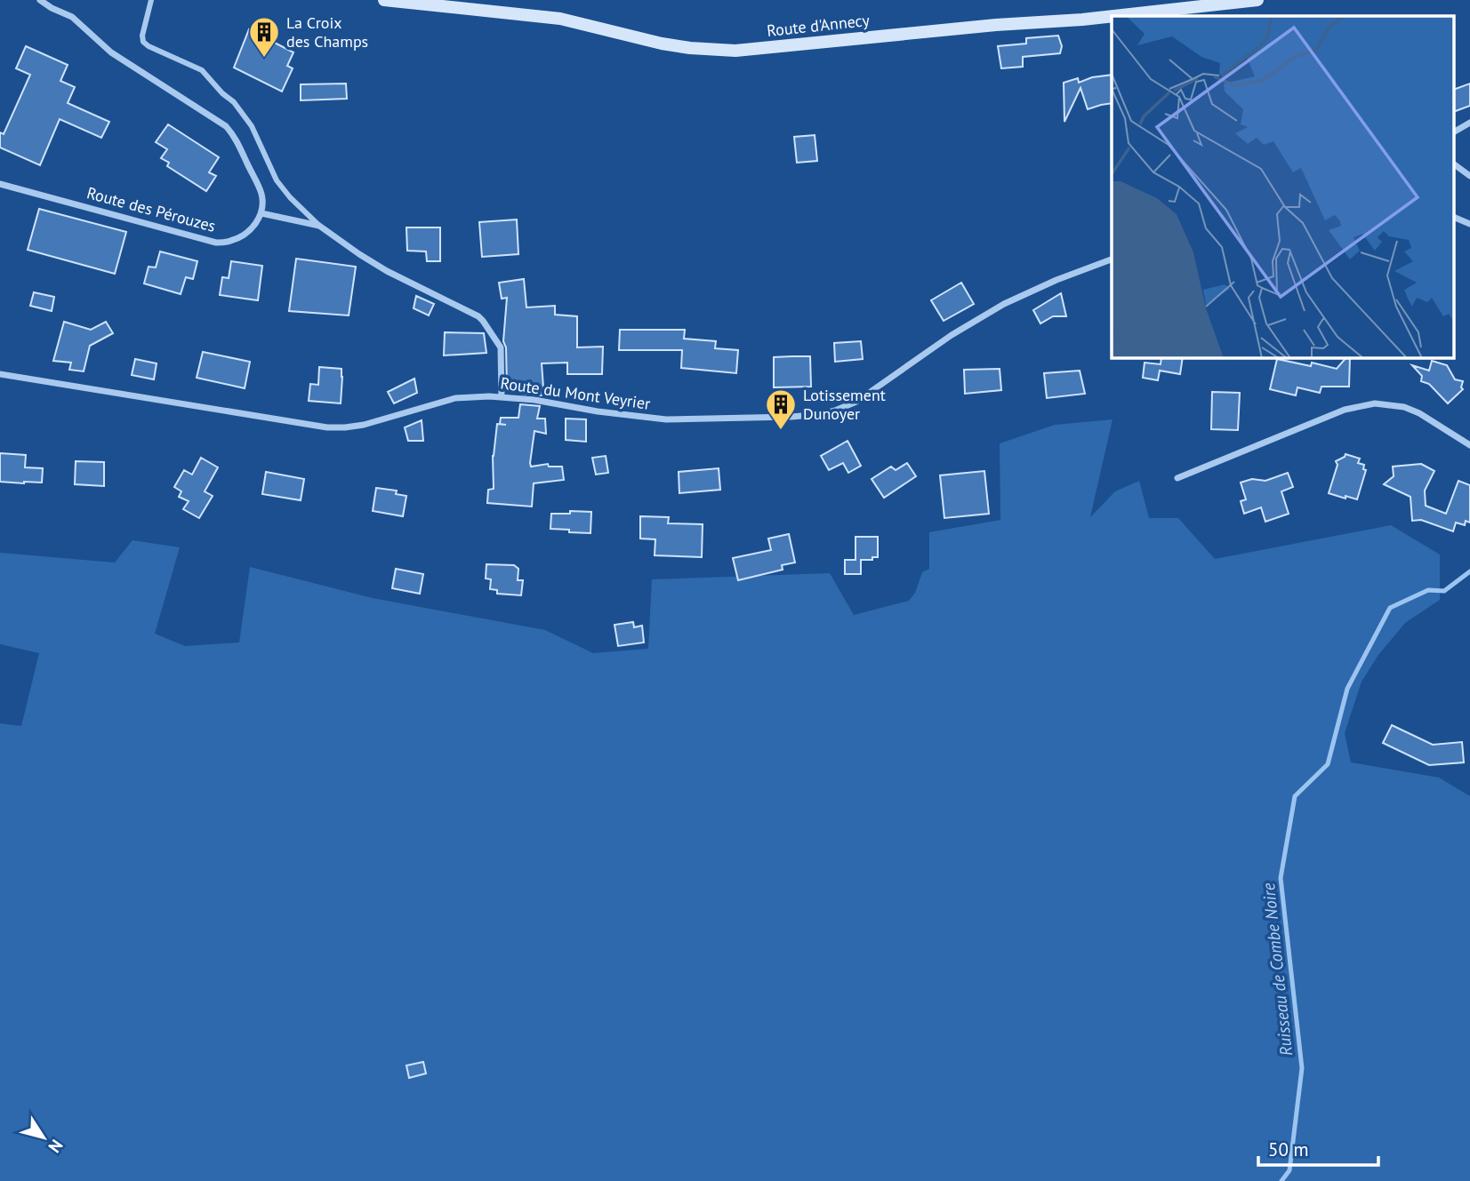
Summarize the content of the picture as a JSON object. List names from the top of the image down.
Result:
{
  "streets": {
    "main road": ["Route d'Annecy"],
    "street": ["Route des Pérouzes", "Route du Mont Veyrier"]
  },
  "water": ["Ruisseau de Combe Noire"],
  "places": {
    "building": ["La Croix des Champs", "Lotissement Dunoyer"]
  },
  "scale_bar": "50 m",
  "north": "bottom right"
}
